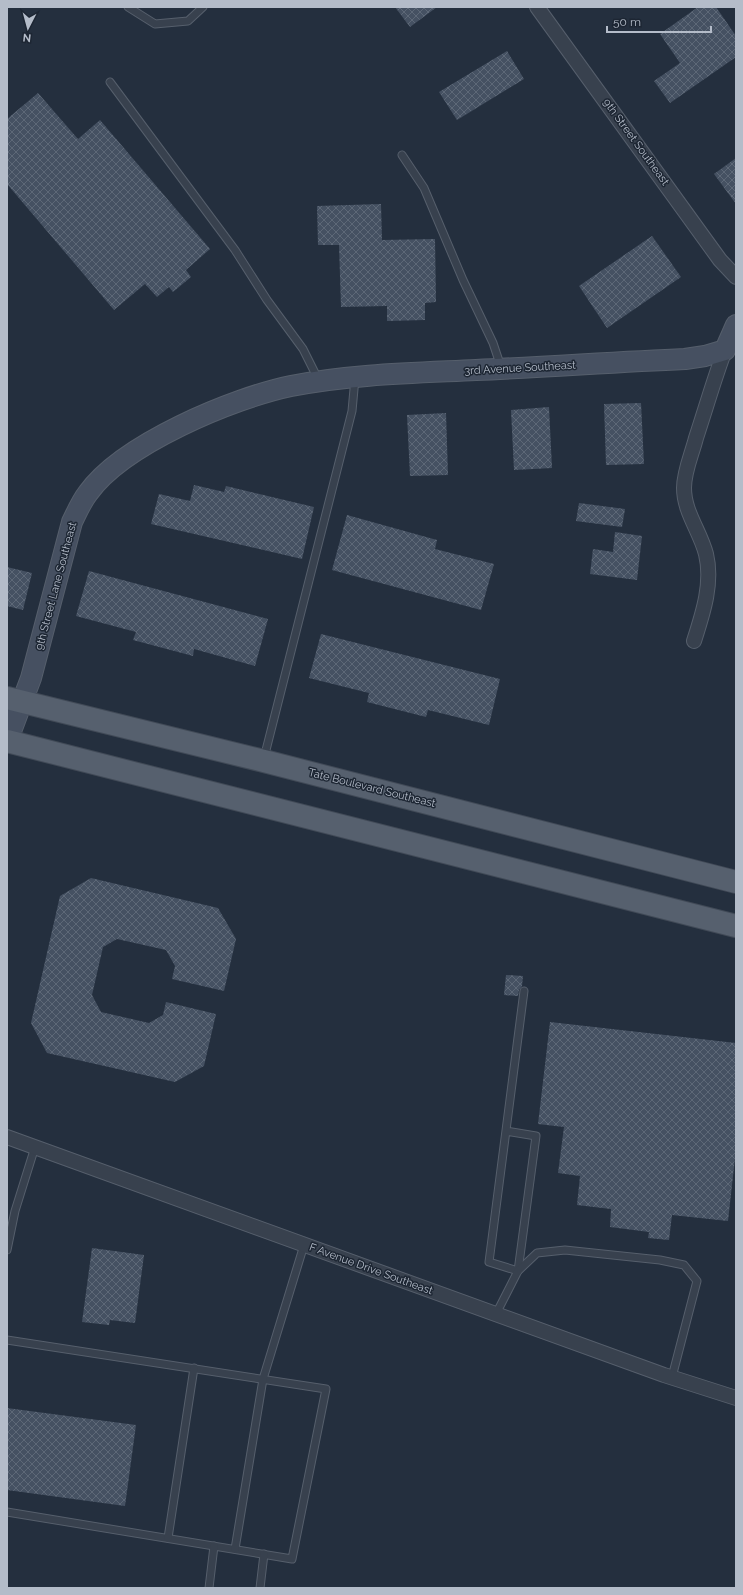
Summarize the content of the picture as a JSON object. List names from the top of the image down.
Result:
{
  "streets": {
    "main road": ["Tate Boulevard Southeast"],
    "street": [
      "9th Street Southeast",
      "3rd Avenue Southeast",
      "9th Street Lane Southeast",
      "F Avenue Drive Southeast"
    ]
  },
  "crossings": [
    ["3rd Avenue Southeast", "9th Street Lane Southeast"],
    ["9th Street Lane Southeast", "Tate Boulevard Southeast"]
  ],
  "scale_bar": "50 m",
  "north": "bottom"
}
